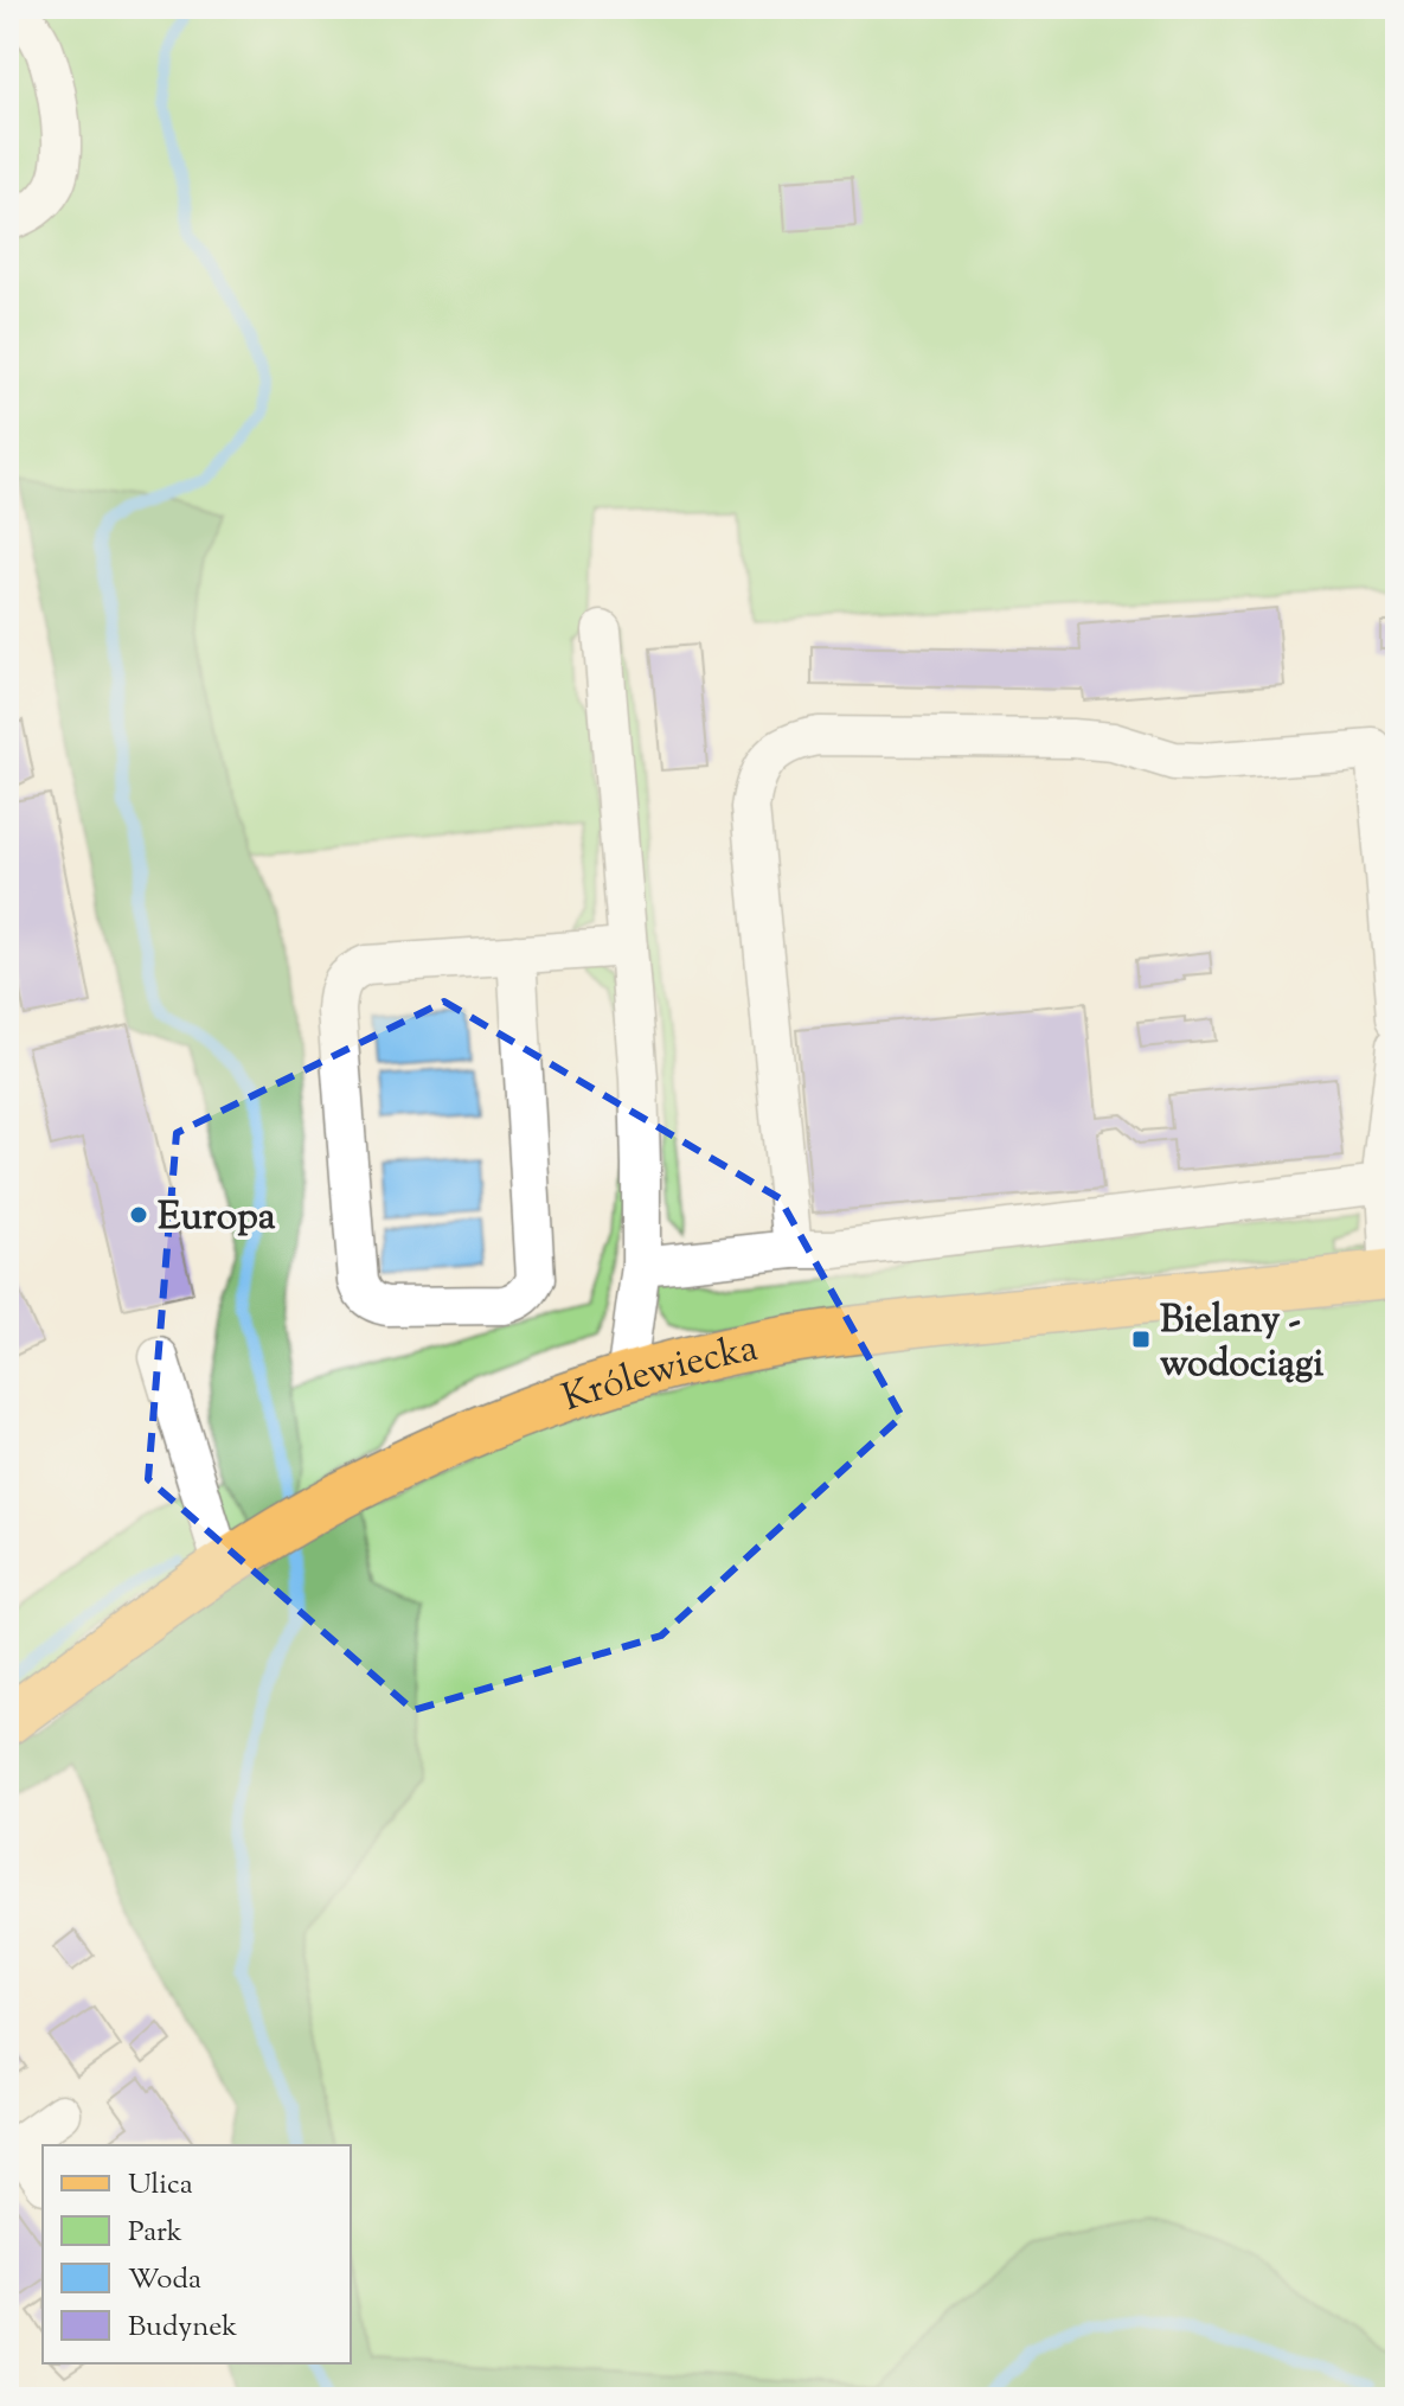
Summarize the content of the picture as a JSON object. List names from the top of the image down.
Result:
{
  "streets": {
    "main road": ["Królewiecka"]
  },
  "places": {
    "other": ["Europa"],
    "transit": ["Bielany - wodociągi"]
  },
  "legend": [
    "Ulica",
    "Park",
    "Woda",
    "Budynek"
  ]
}
